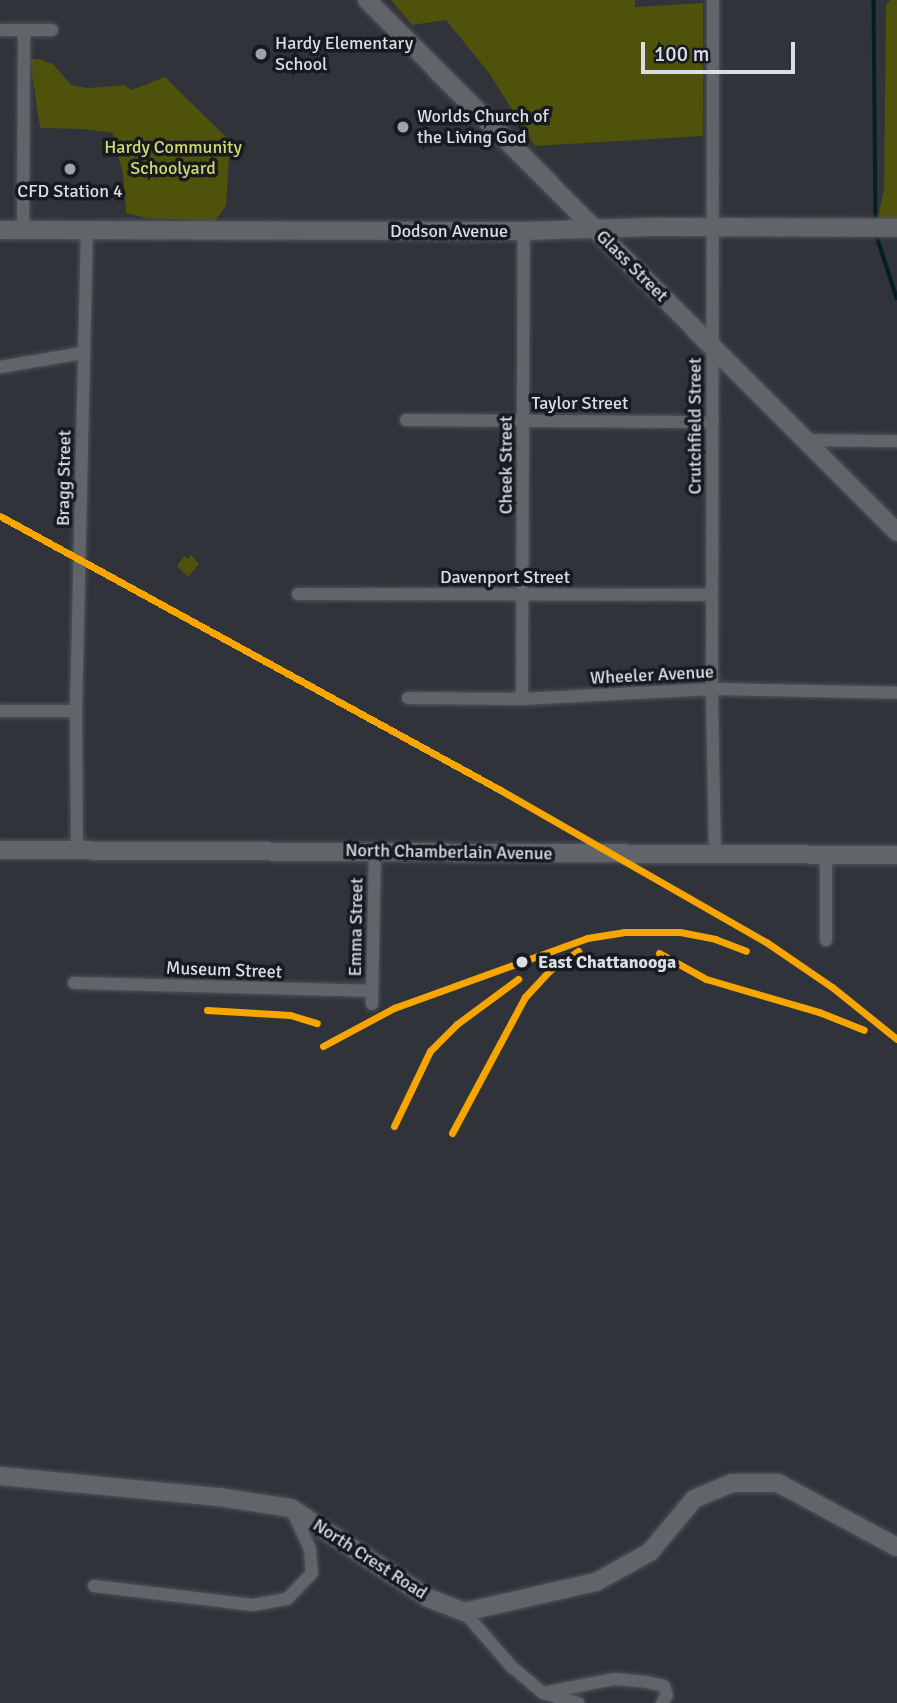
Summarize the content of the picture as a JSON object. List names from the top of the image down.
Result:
{
  "streets": {
    "street": [
      "Dodson Avenue",
      "Glass Street",
      "Taylor Street",
      "Crutchfield Street",
      "Cheek Street",
      "Bragg Street",
      "Davenport Street",
      "Wheeler Avenue",
      "North Chamberlain Avenue",
      "Emma Street",
      "Museum Street",
      "North Crest Road"
    ]
  },
  "crossings": [
    ["Dodson Avenue", "Glass Street"],
    ["Dodson Avenue", "Crutchfield Street"],
    ["Dodson Avenue", "Cheek Street"],
    ["Dodson Avenue", "Bragg Street"],
    ["Glass Street", "Crutchfield Street"],
    ["Taylor Street", "Crutchfield Street"],
    ["Taylor Street", "Cheek Street"],
    ["Crutchfield Street", "Davenport Street"],
    ["Crutchfield Street", "Wheeler Avenue"],
    ["Crutchfield Street", "North Chamberlain Avenue"],
    ["Cheek Street", "Davenport Street"],
    ["Cheek Street", "Wheeler Avenue"],
    ["Bragg Street", "North Chamberlain Avenue"],
    ["North Chamberlain Avenue", "Emma Street"],
    ["Emma Street", "Museum Street"]
  ],
  "parks": ["Hardy Community Schoolyard"],
  "places": [
    "Hardy Elementary School",
    "Worlds Church of the Living God",
    "CFD Station 4",
    "East Chattanooga"
  ],
  "scale_bar": "100 m"
}
